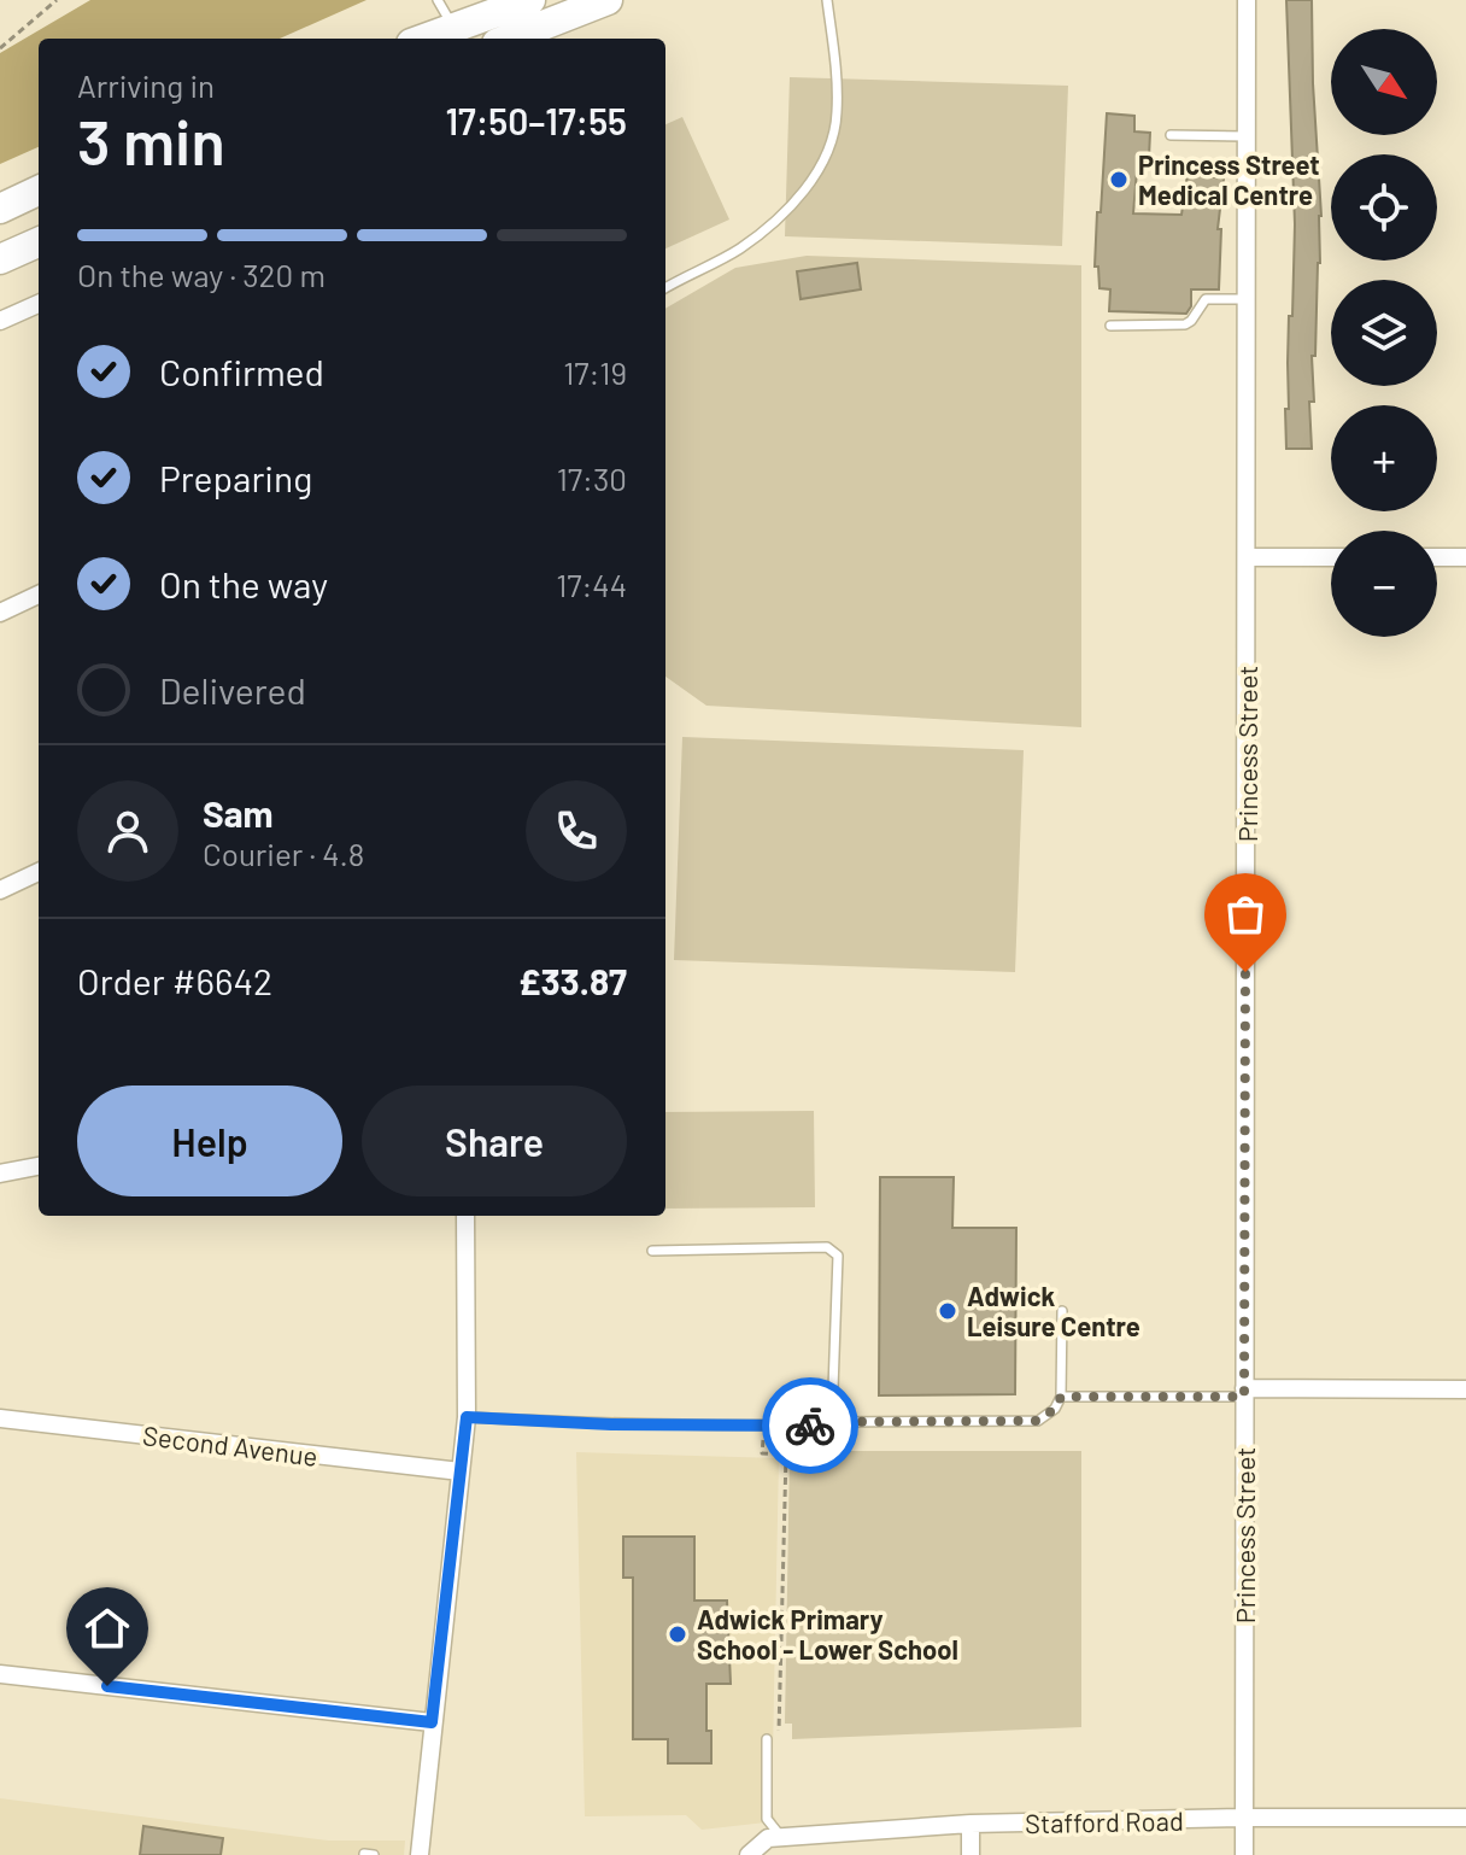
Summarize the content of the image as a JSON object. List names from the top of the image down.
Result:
{
  "streets": {
    "street": ["Princess Street", "Second Avenue", "Stafford Road"]
  },
  "crossings": [
    ["Princess Street", "Stafford Road"]
  ],
  "places": ["Princess Street Medical Centre", "Adwick Leisure Centre", "Adwick Primary School - Lower School"],
  "north": "bottom right",
  "page": {
    "map_buttons": ["+", "−"],
    "heading": ["3 min", "Arriving in", "17:50–17:55"],
    "panel": [
      "Sam",
      "Courier · 4.8",
      "Order #6642",
      "£33.87"
    ],
    "bar": "On the way · 320 m",
    "list": [
      ["Confirmed", "17:19"],
      ["Preparing", "17:30"],
      ["On the way", "17:44"],
      "Delivered"
    ],
    "buttons": ["Help", "Share"]
  }
}
